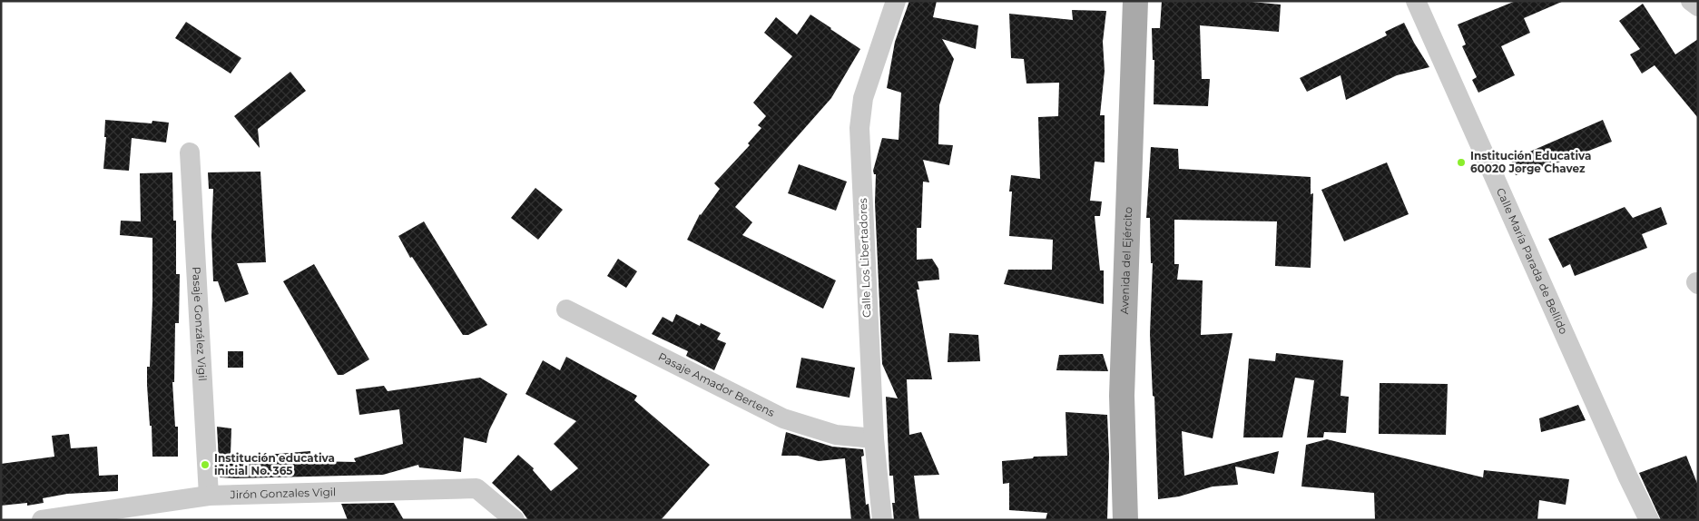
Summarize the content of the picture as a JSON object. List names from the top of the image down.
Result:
{
  "streets": {
    "main road": ["Avenida del Ejército"],
    "street": [
      "Calle Los Libertadores",
      "Calle María Parada de Bellido",
      "Pasaje González Vigil",
      "Pasaje Amador Bertens",
      "Jirón Gonzales Vigil"
    ]
  },
  "crossings": [
    ["Calle Los Libertadores", "Pasaje Amador Bertens"],
    ["Pasaje González Vigil", "Jirón Gonzales Vigil"]
  ],
  "places": ["Institución Educativa 60020 Jorge Chavez", "Institución educativa inicial No. 365"]
}
